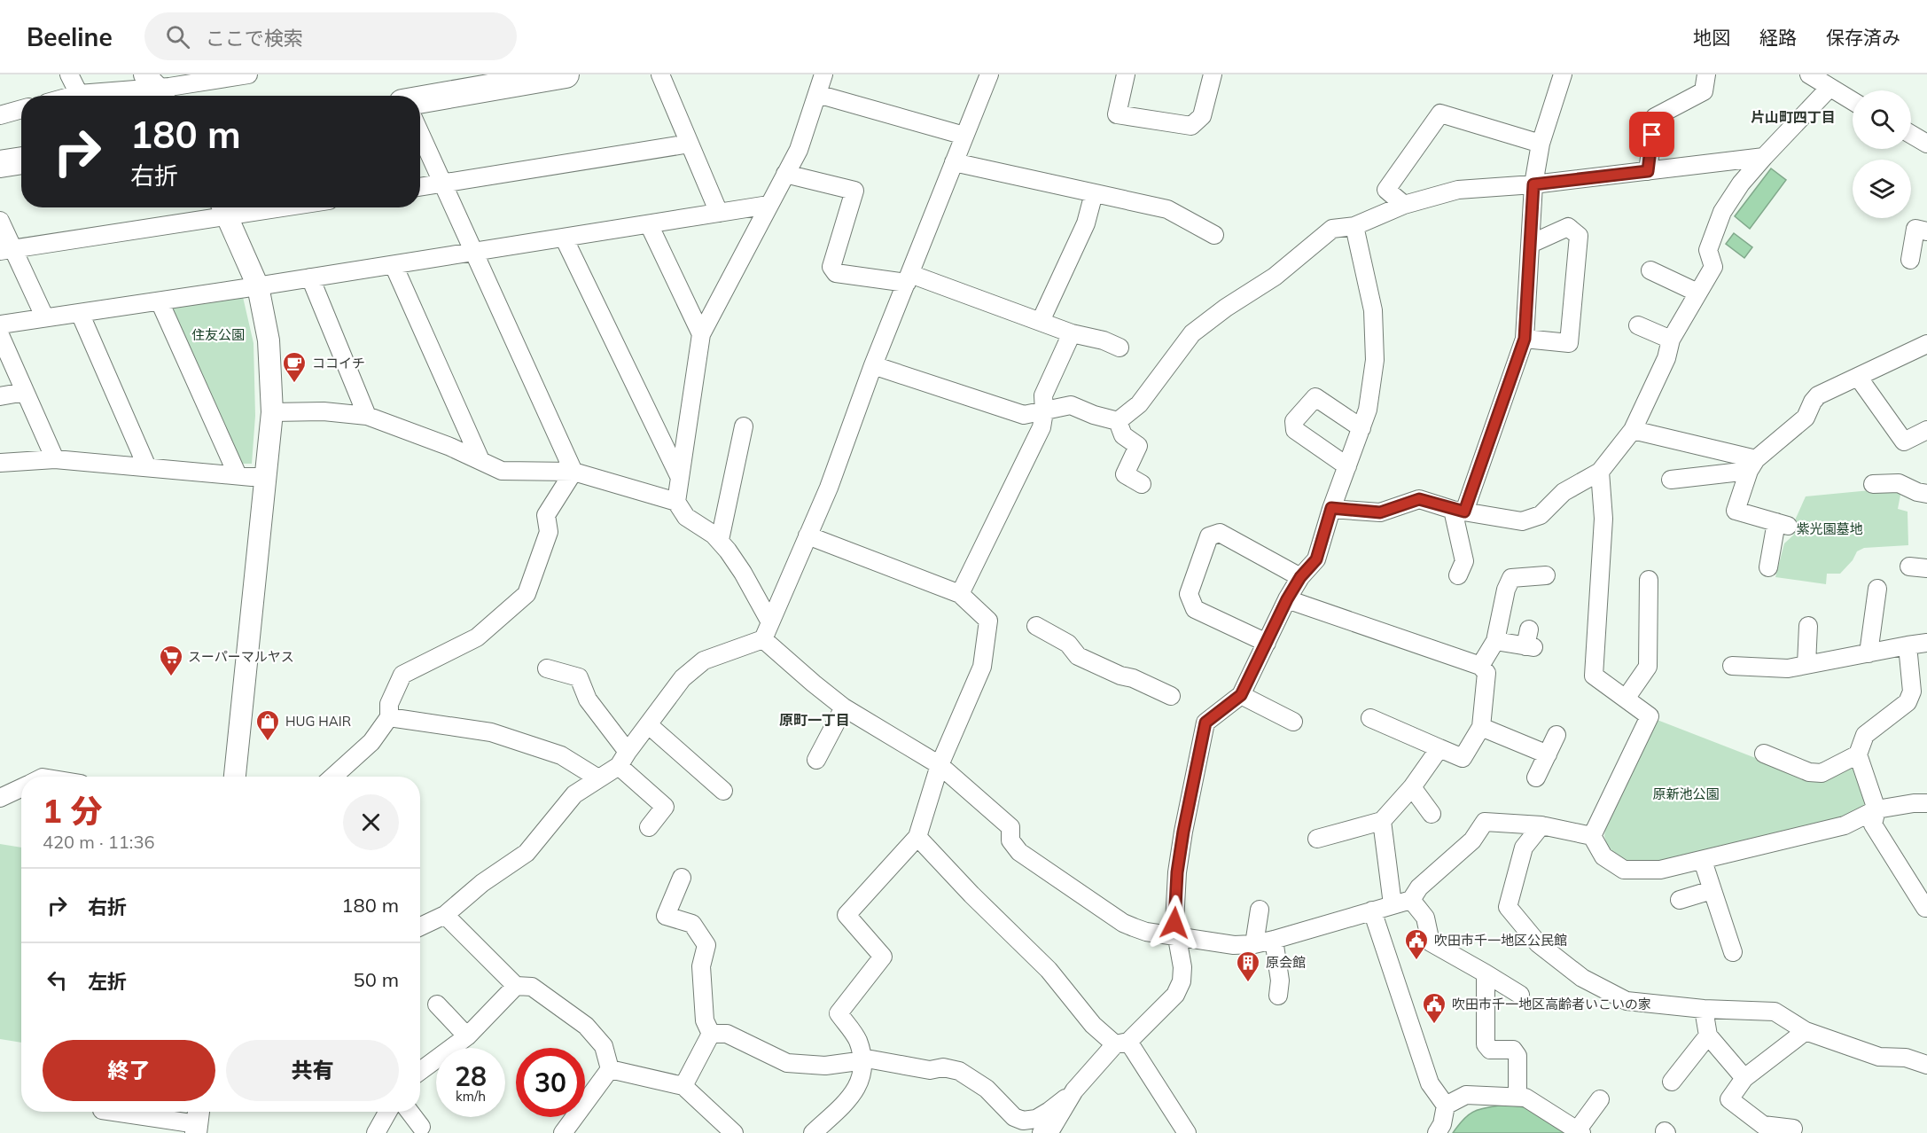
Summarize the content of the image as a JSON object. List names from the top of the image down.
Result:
{
  "districts": ["片山町四丁目", "原町一丁目"],
  "parks": ["住友公園", "紫光園墓地", "原新池公園"],
  "places": {
    "cafe": ["ココイチ"],
    "supermarket": ["スーパーマルヤス"],
    "shop": ["HUG HAIR"],
    "public building": ["吹田市千一地区公民館", "吹田市千一地区高齢者いこいの家"],
    "building": ["原会館"]
  },
  "page": {
    "header": "Beeline",
    "search": "ここで検索",
    "nav": ["地図", "経路", "保存済み"],
    "turn": ["180 m", "右折"],
    "heading": ["1 分", "420 m · 11:36"],
    "list": [
      {
        "name": "右折",
        "value": "180 m"
      },
      {
        "name": "左折",
        "value": "50 m"
      }
    ],
    "buttons": ["終了", "共有"],
    "speed": "28 km/h",
    "limit": "30"
  }
}
